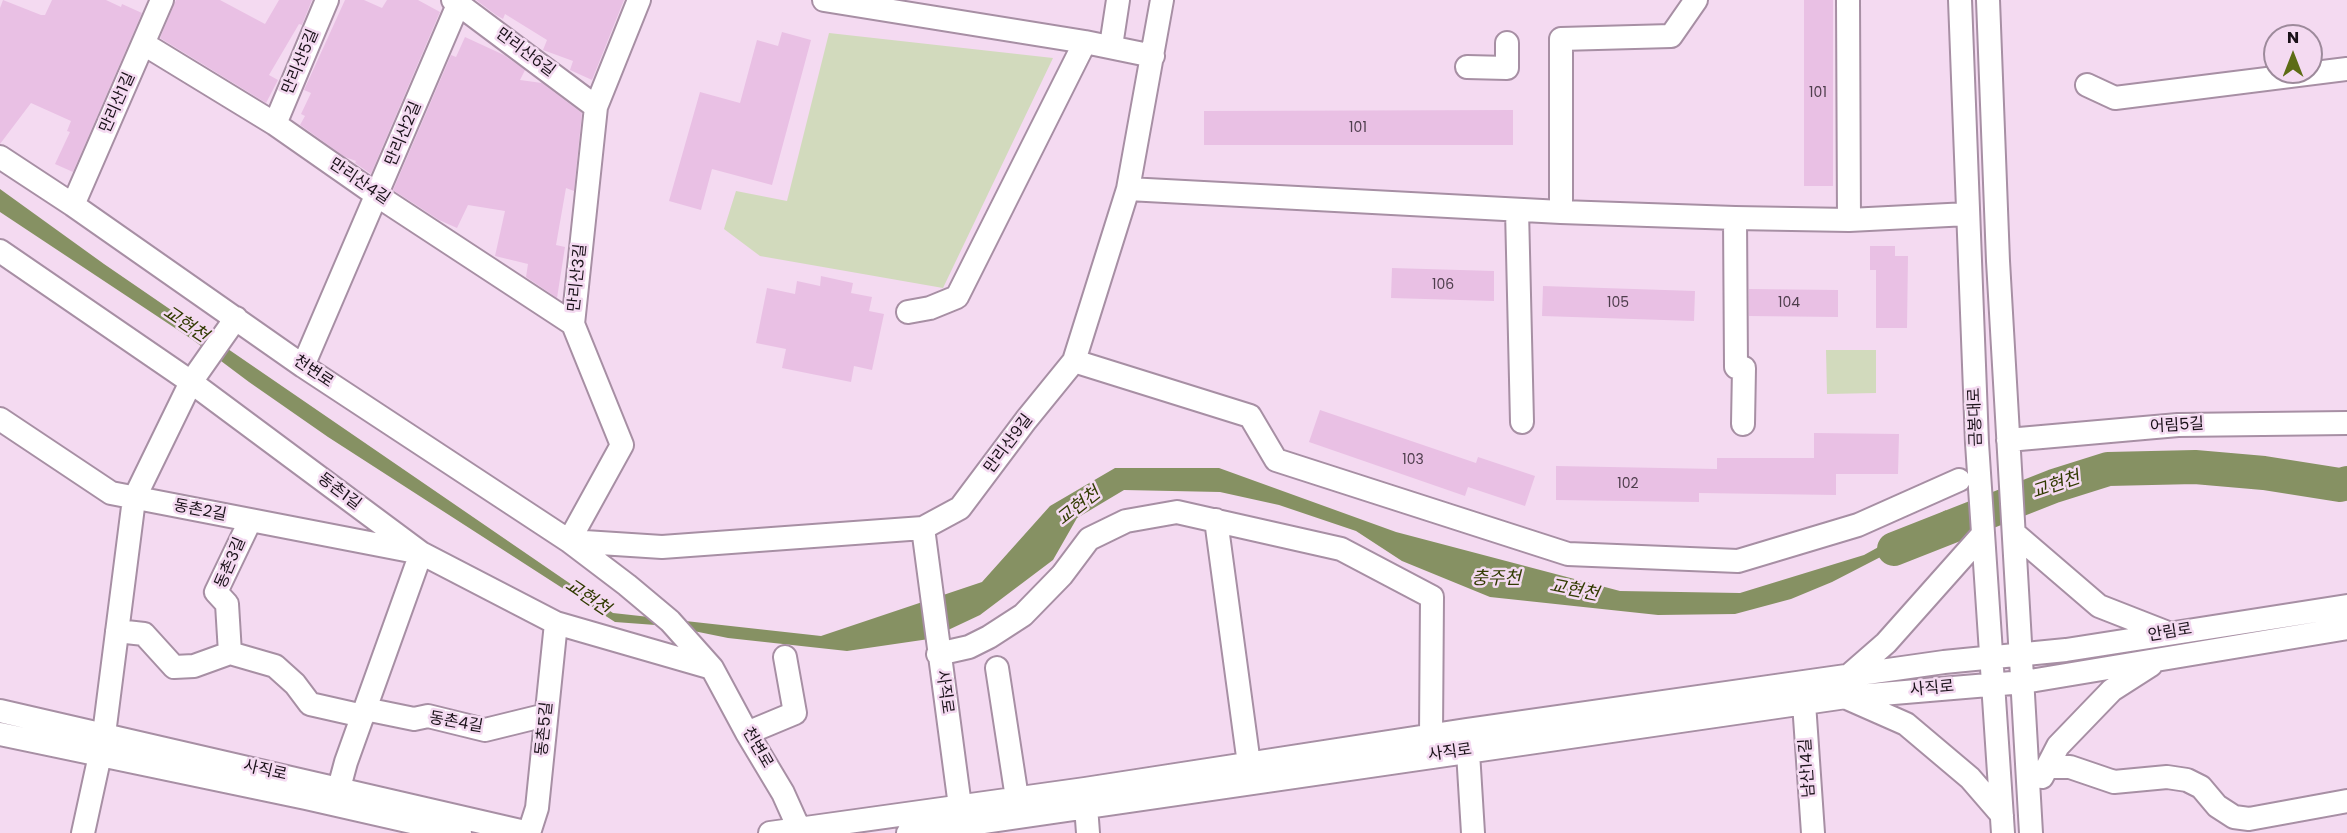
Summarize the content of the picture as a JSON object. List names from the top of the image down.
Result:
{
  "streets": {
    "street": [
      "만리산6길",
      "만리산5길",
      "만리산1길",
      "만리산2길",
      "만리산4길",
      "만리산3길",
      "천변로",
      "금봉대로",
      "어림5길",
      "만리산9길",
      "동촌1길",
      "동촌2길",
      "동촌3길",
      "안림로",
      "사직로",
      "동촌4길",
      "동촌5길",
      "남산14길"
    ]
  },
  "crossings": [
    ["만리산6길", "만리산2길"],
    ["만리산6길", "만리산3길"],
    ["만리산5길", "만리산4길"],
    ["만리산1길", "만리산4길"],
    ["만리산1길", "천변로"],
    ["만리산2길", "만리산4길"],
    ["만리산2길", "천변로"],
    ["만리산4길", "만리산3길"],
    ["만리산3길", "천변로"],
    ["만리산3길", "만리산9길"],
    ["천변로", "만리산9길"],
    ["천변로", "동촌1길"],
    ["천변로", "사직로"],
    ["금봉대로", "어림5길"],
    ["금봉대로", "안림로"],
    ["금봉대로", "사직로"],
    ["동촌1길", "동촌2길"],
    ["동촌1길", "동촌5길"],
    ["동촌2길", "동촌3길"],
    ["동촌3길", "동촌4길"],
    ["안림로", "사직로"],
    ["사직로", "동촌5길"],
    ["사직로", "남산14길"],
    ["동촌4길", "동촌5길"]
  ],
  "water": ["교현천", "충주천"],
  "house_numbers": [
    "101",
    "101",
    "106",
    "105",
    "104",
    "103",
    "102"
  ],
  "north": "top"
}
